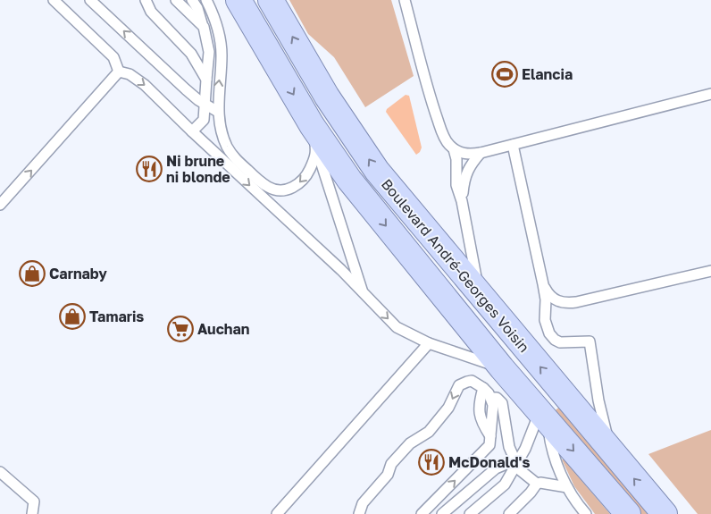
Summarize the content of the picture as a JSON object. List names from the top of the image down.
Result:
{
  "streets": {
    "main road": ["Boulevard André-Georges Voisin"]
  },
  "places": {
    "sports": ["Elancia"],
    "restaurant": ["Ni brune ni blonde", "McDonald's"],
    "shop": ["Carnaby", "Tamaris"],
    "supermarket": ["Auchan"]
  }
}
